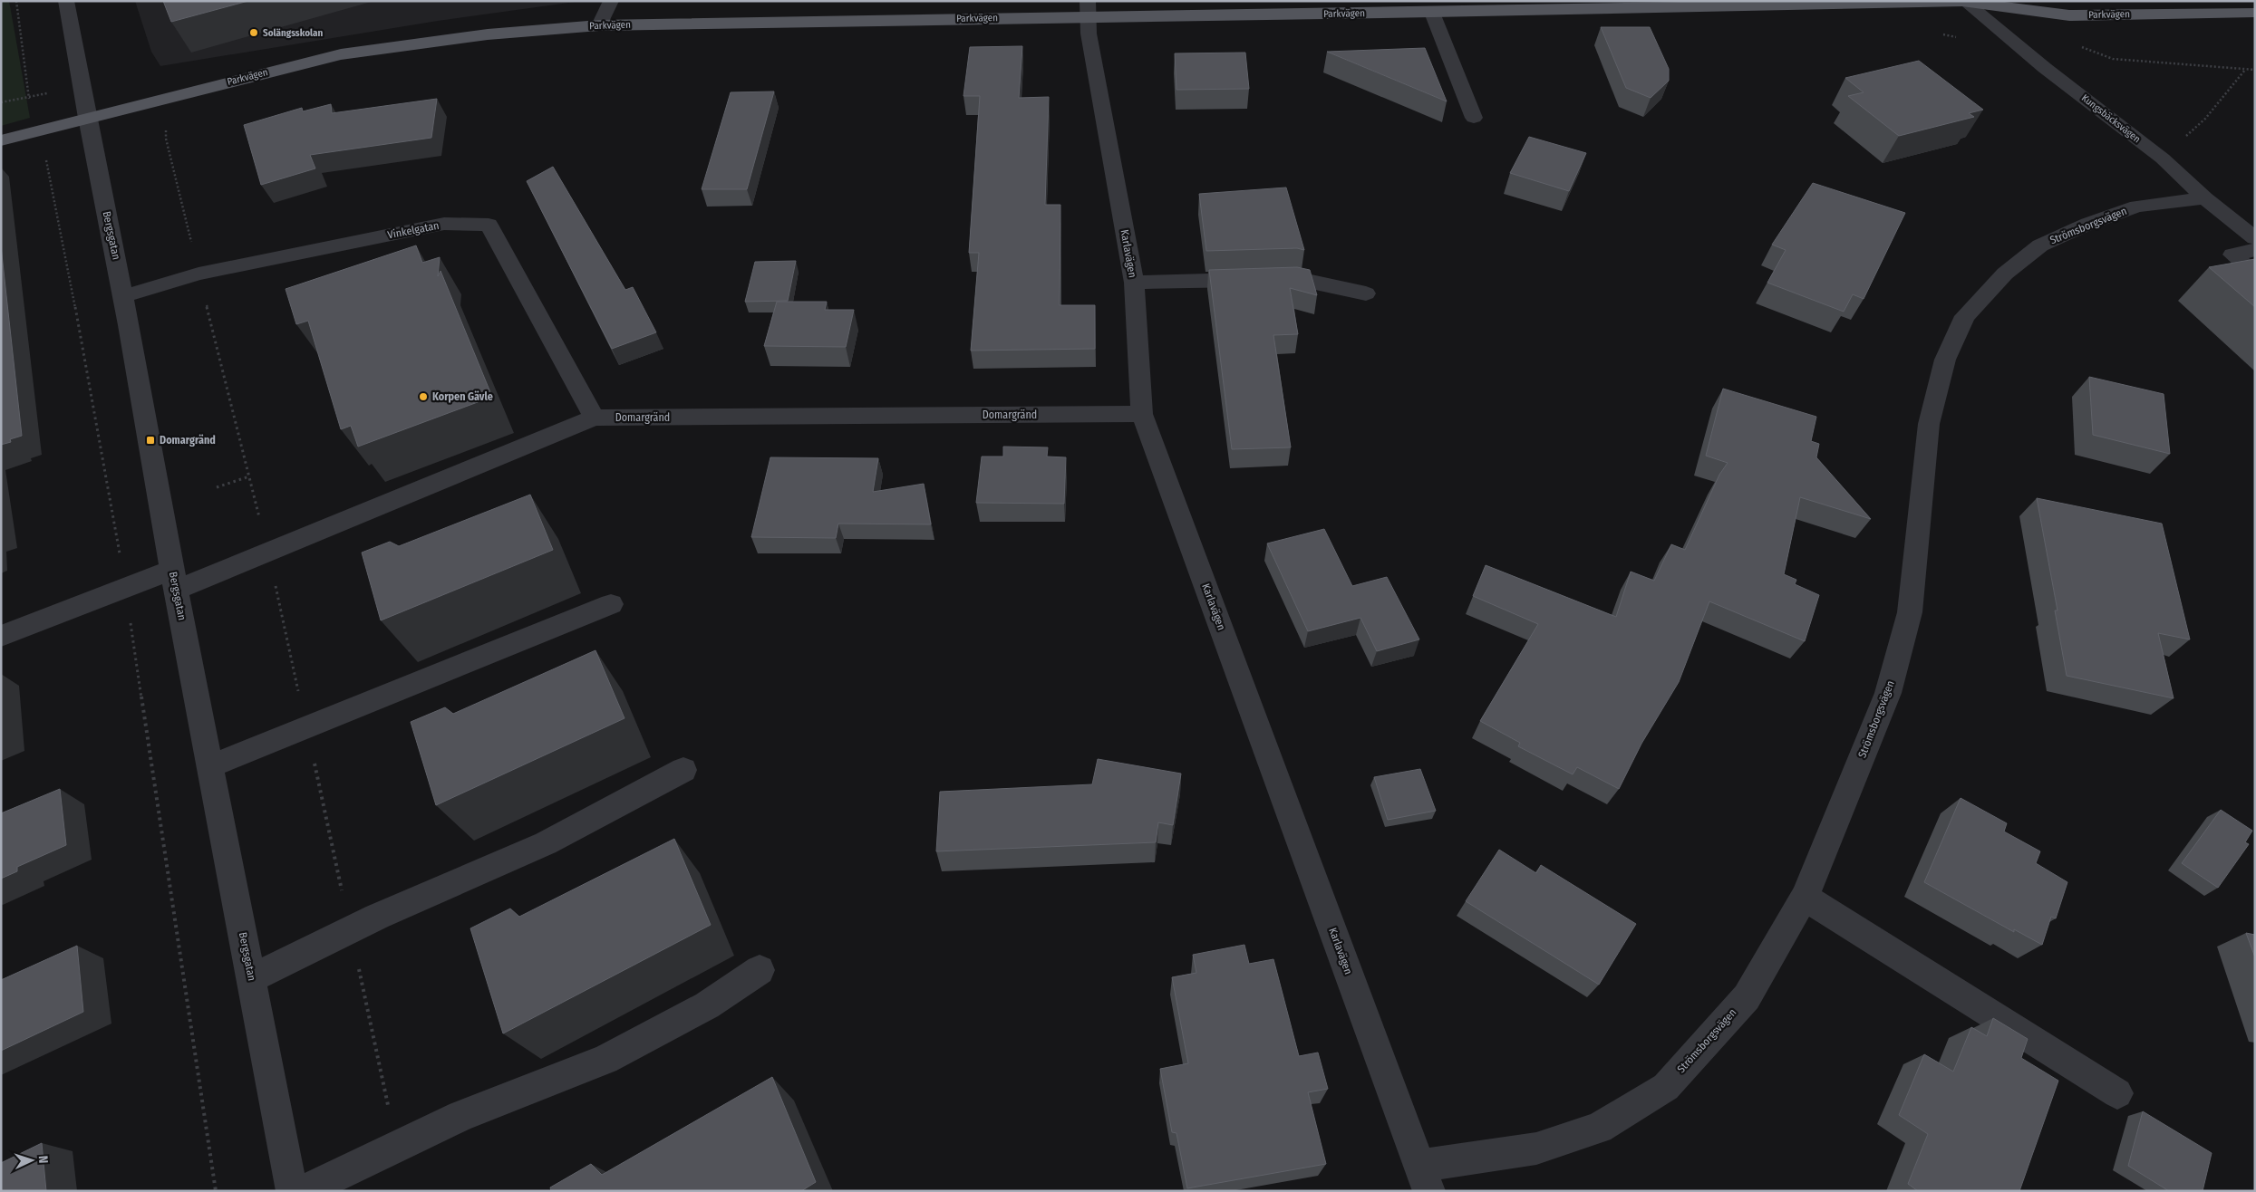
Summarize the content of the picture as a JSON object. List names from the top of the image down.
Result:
{
  "streets": {
    "main road": ["Parkvägen"],
    "street": [
      "Kungsbäcksvägen",
      "Strömsborgsvägen",
      "Vinkelgatan",
      "Bergsgatan",
      "Karlavägen",
      "Domargränd"
    ]
  },
  "crossings": [
    ["Parkvägen", "Kungsbäcksvägen"],
    ["Parkvägen", "Bergsgatan"],
    ["Parkvägen", "Karlavägen"],
    ["Kungsbäcksvägen", "Strömsborgsvägen"],
    ["Strömsborgsvägen", "Karlavägen"],
    ["Vinkelgatan", "Bergsgatan"],
    ["Vinkelgatan", "Domargränd"],
    ["Bergsgatan", "Domargränd"],
    ["Karlavägen", "Domargränd"]
  ],
  "places": {
    "other": ["Solängsskolan", "Korpen Gävle"],
    "transit": ["Domargränd"]
  },
  "north": "right"
}
